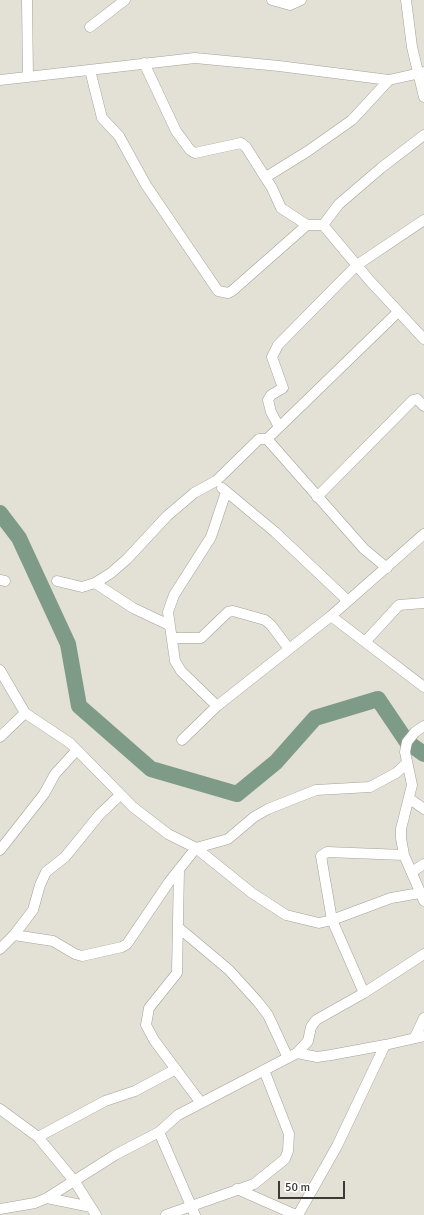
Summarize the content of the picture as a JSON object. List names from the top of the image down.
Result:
{
  "scale_bar": "50 m"
}
